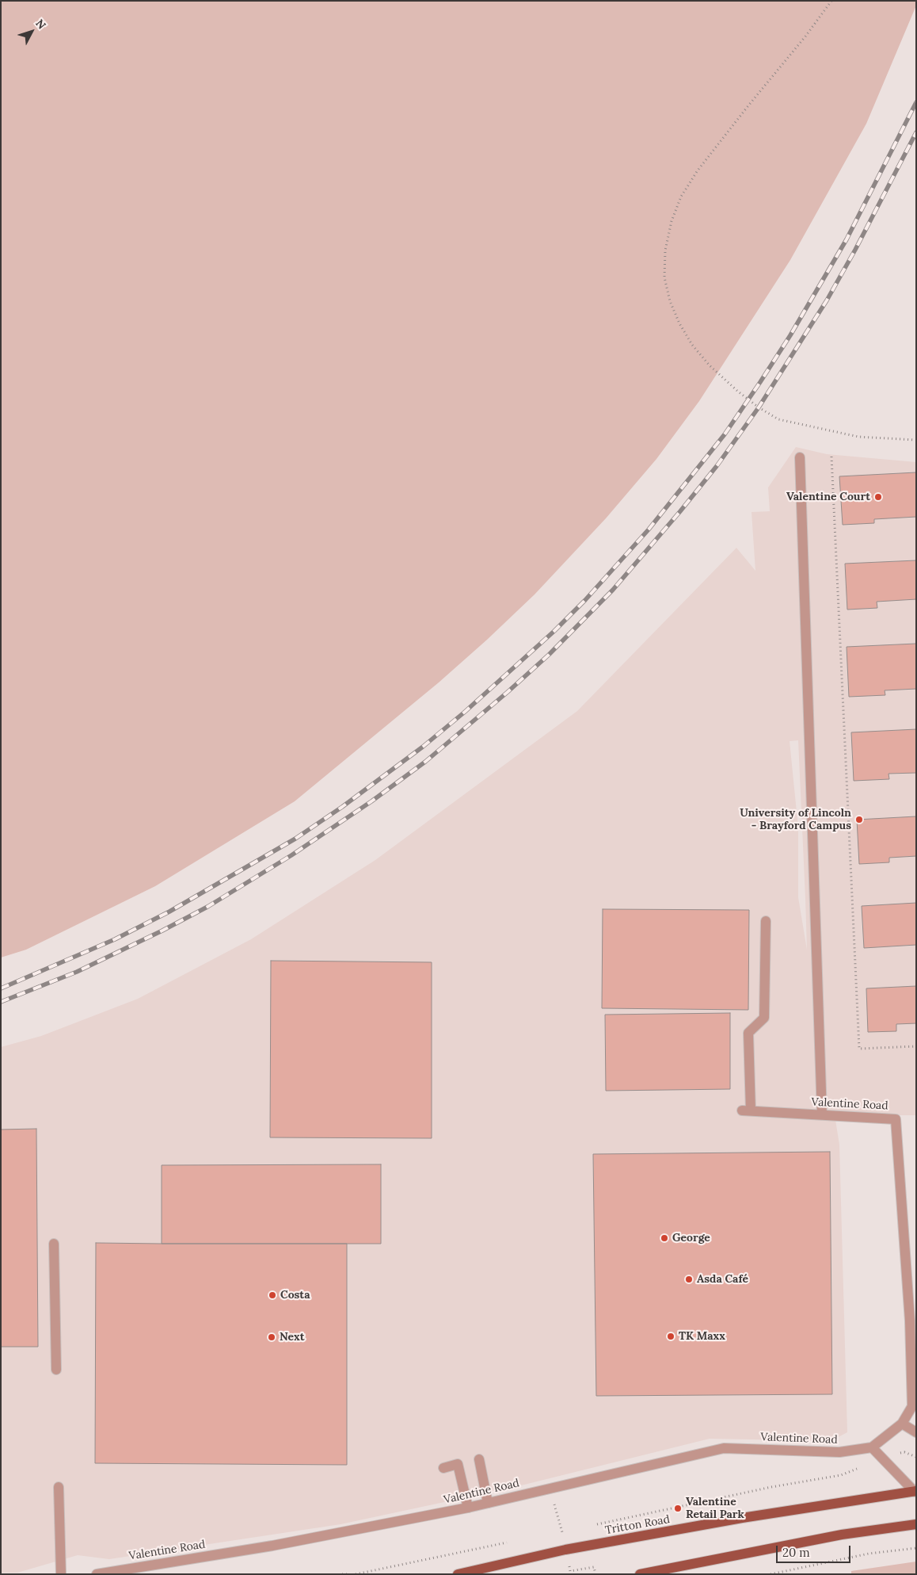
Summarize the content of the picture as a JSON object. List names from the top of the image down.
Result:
{
  "streets": {
    "main road": ["Tritton Road"],
    "street": ["Valentine Road"]
  },
  "places": [
    "Valentine Court",
    "University of Lincoln - Brayford Campus",
    "George",
    "Asda Café",
    "Costa",
    "TK Maxx",
    "Next",
    "Valentine Retail Park"
  ],
  "scale_bar": "20 m",
  "north": "top right"
}
